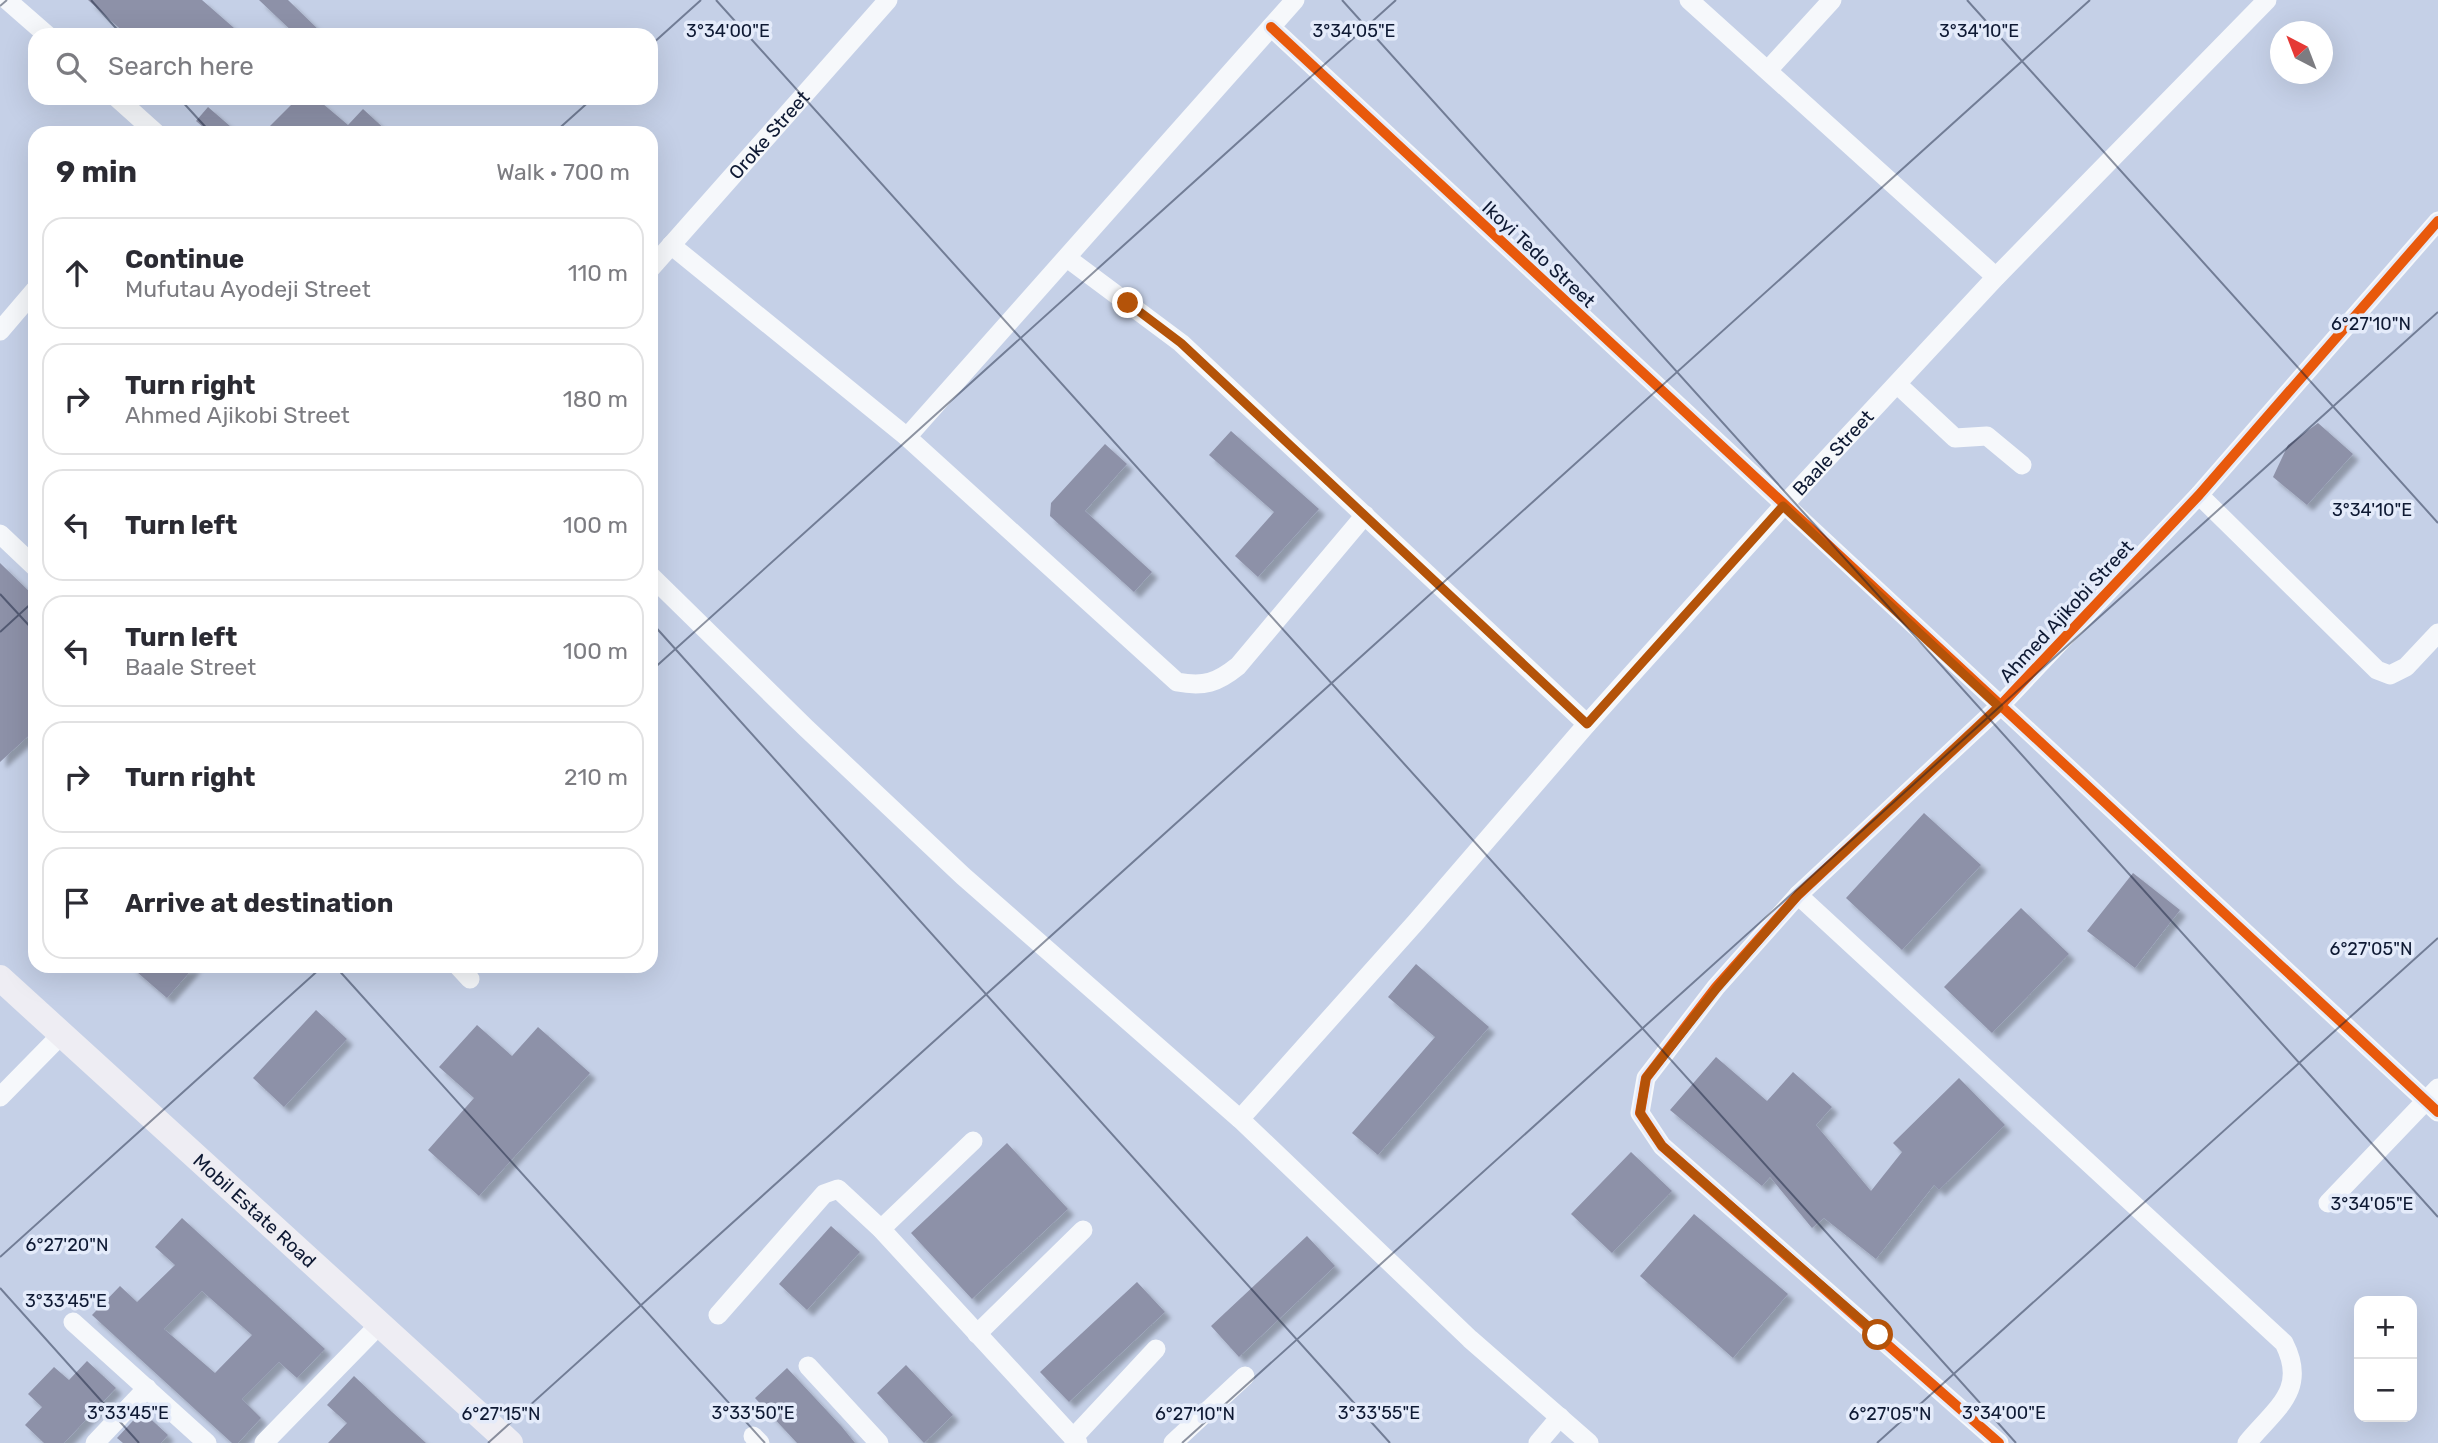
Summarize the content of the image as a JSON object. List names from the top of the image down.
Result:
{
  "streets": {
    "main road": ["Mobil Estate Road"],
    "street": [
      "Oroke Street",
      "Ikoyi Tedo Street",
      "Baale Street",
      "Ahmed Ajikobi Street"
    ]
  },
  "crossings": [
    ["Ikoyi Tedo Street", "Baale Street"],
    ["Ikoyi Tedo Street", "Ahmed Ajikobi Street"]
  ],
  "north": "top left",
  "page": {
    "search": "Search here",
    "heading": ["9 min", "Walk · 700 m"],
    "list": [
      ["Continue", "Mufutau Ayodeji Street", "110 m"],
      ["Turn right", "Ahmed Ajikobi Street", "180 m"],
      ["Turn left", "100 m"],
      ["Turn left", "Baale Street", "100 m"],
      ["Turn right", "210 m"],
      "Arrive at destination"
    ],
    "map_buttons": ["+", "−"]
  },
  "coordinates": [
    "3°34'00\"E",
    "3°34'05\"E",
    "3°34'10\"E",
    "6°27'10\"N",
    "6°27'05\"N",
    "6°27'20\"N",
    "3°33'45\"E",
    "3°33'50\"E",
    "3°33'55\"E",
    "6°27'15\"N"
  ]
}
